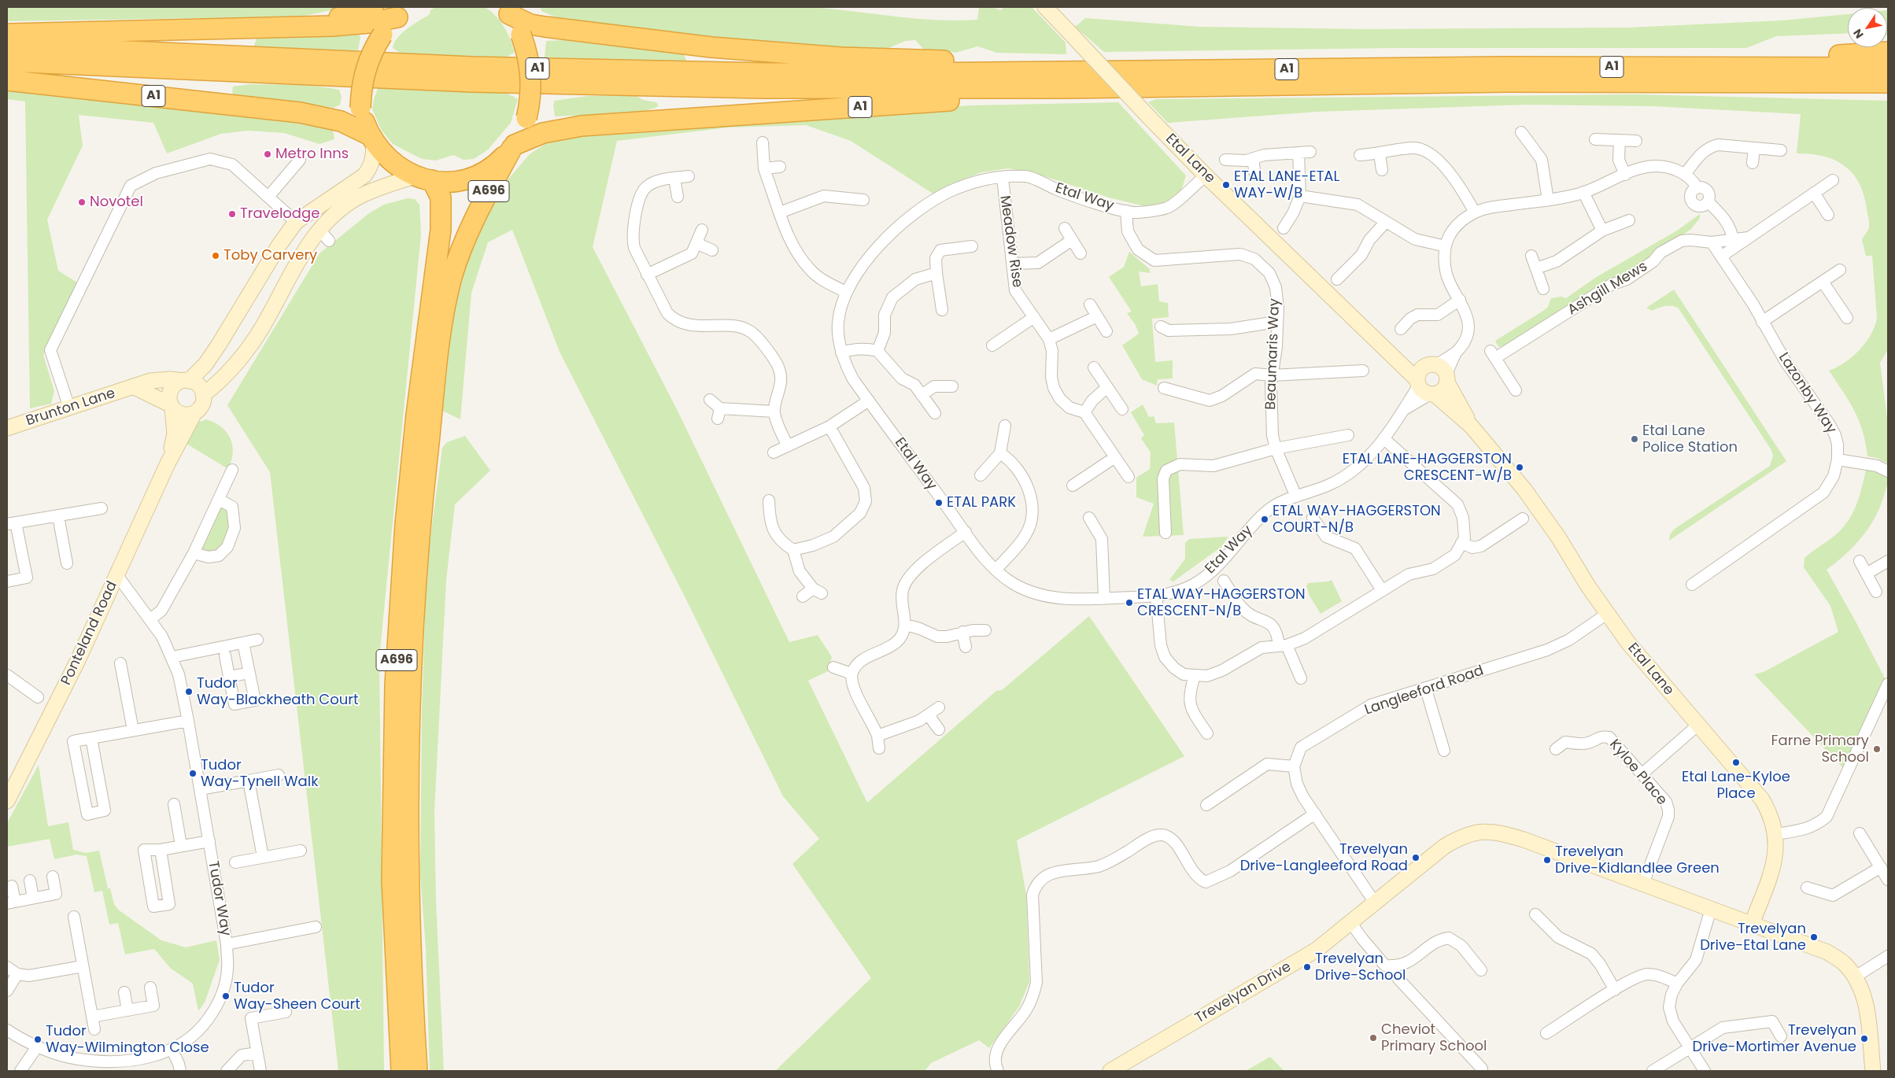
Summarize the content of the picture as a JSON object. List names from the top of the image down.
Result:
{
  "streets": {
    "highway": ["A1", "A696"],
    "street": [
      "Etal Lane",
      "Etal Way",
      "Meadow Rise",
      "Ashgill Mews",
      "Beaumaris Way",
      "Lazonby Way",
      "Brunton Lane",
      "Ponteland Road",
      "Langleeford Road",
      "Kyloe Place",
      "Tudor Way",
      "Trevelyan Drive"
    ]
  },
  "crossings": [
    ["A1", "A696"],
    ["Etal Lane", "Etal Way"],
    ["Etal Lane", "Langleeford Road"],
    ["Etal Lane", "Trevelyan Drive"],
    ["Etal Way", "Meadow Rise"],
    ["Etal Way", "Beaumaris Way"],
    ["Ashgill Mews", "Lazonby Way"],
    ["Brunton Lane", "Ponteland Road"],
    ["Ponteland Road", "Tudor Way"],
    ["Kyloe Place", "Trevelyan Drive"]
  ],
  "places": [
    "Metro Inns",
    "ETAL LANE-ETAL WAY-W/B",
    "Novotel",
    "Travelodge",
    "Toby Carvery",
    "Etal Lane Police Station",
    "ETAL LANE-HAGGERSTON CRESCENT-W/B",
    "ETAL PARK",
    "ETAL WAY-HAGGERSTON COURT-N/B",
    "ETAL WAY-HAGGERSTON CRESCENT-N/B",
    "Tudor Way-Blackheath Court",
    "Farne Primary School",
    "Etal Lane-Kyloe Place",
    "Tudor Way-Tynell Walk",
    "Trevelyan Drive-Langleeford Road",
    "Trevelyan Drive-Kidlandlee Green",
    "Trevelyan Drive-Etal Lane",
    "Trevelyan Drive-School",
    "Tudor Way-Sheen Court",
    "Cheviot Primary School",
    "Trevelyan Drive-Mortimer Avenue",
    "Tudor Way-Wilmington Close"
  ],
  "north": "bottom left"
}
